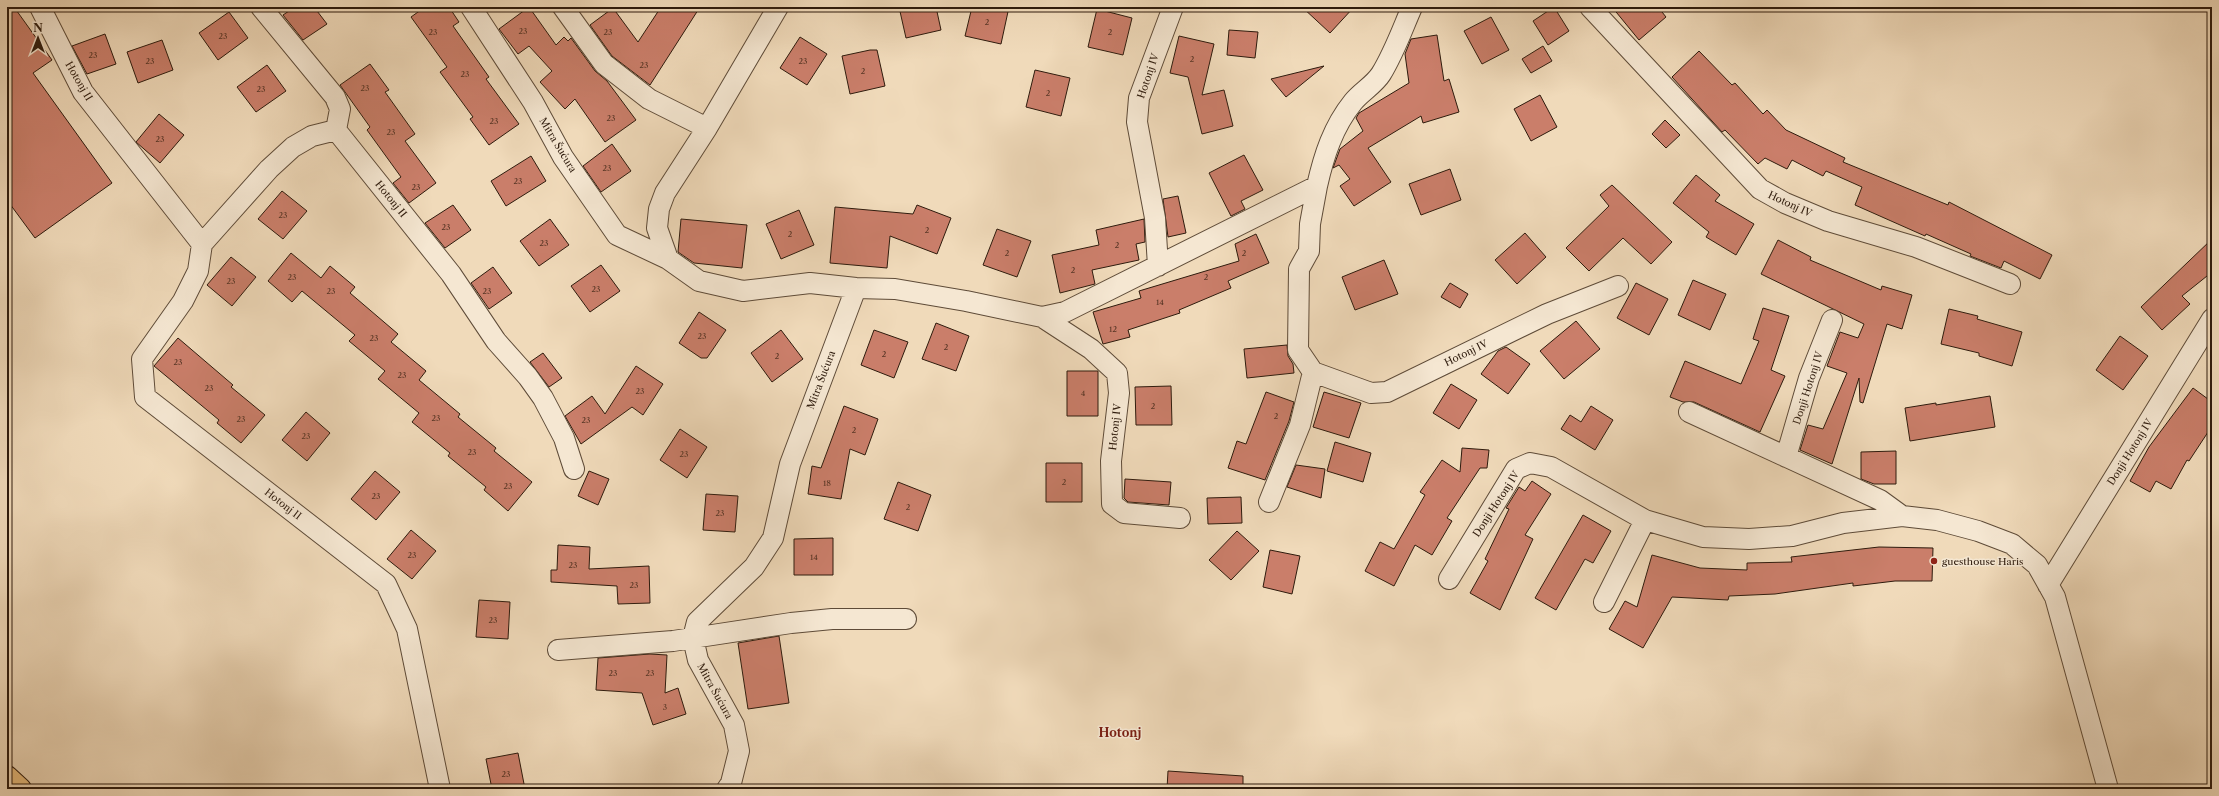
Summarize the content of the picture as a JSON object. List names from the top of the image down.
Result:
{
  "streets": {
    "street": [
      "Hotonj IV",
      "Hotonj II",
      "Mitra Šućura",
      "Donji Hotonj IV"
    ]
  },
  "crossings": [
    ["Hotonj IV", "Mitra Šućura"]
  ],
  "districts": ["Hotonj"],
  "places": ["guesthouse Haris"],
  "house_numbers": [
    "2",
    "23",
    "23",
    "23",
    "2",
    "23",
    "23",
    "2",
    "23",
    "23",
    "23",
    "2",
    "23",
    "23",
    "23",
    "2",
    "23",
    "23",
    "23",
    "23",
    "23",
    "23",
    "23",
    "23",
    "23",
    "2",
    "2",
    "23",
    "2",
    "2",
    "2",
    "2",
    "23",
    "2",
    "23",
    "23",
    "23",
    "23",
    "14",
    "12",
    "23",
    "23",
    "2",
    "2",
    "2",
    "23",
    "23",
    "23",
    "23",
    "4",
    "2",
    "2",
    "23",
    "23",
    "23",
    "2",
    "23",
    "23",
    "23",
    "2",
    "18",
    "23",
    "23",
    "2",
    "23",
    "23",
    "14",
    "23",
    "23",
    "23",
    "23",
    "23",
    "3",
    "23"
  ],
  "north": "top"
}
